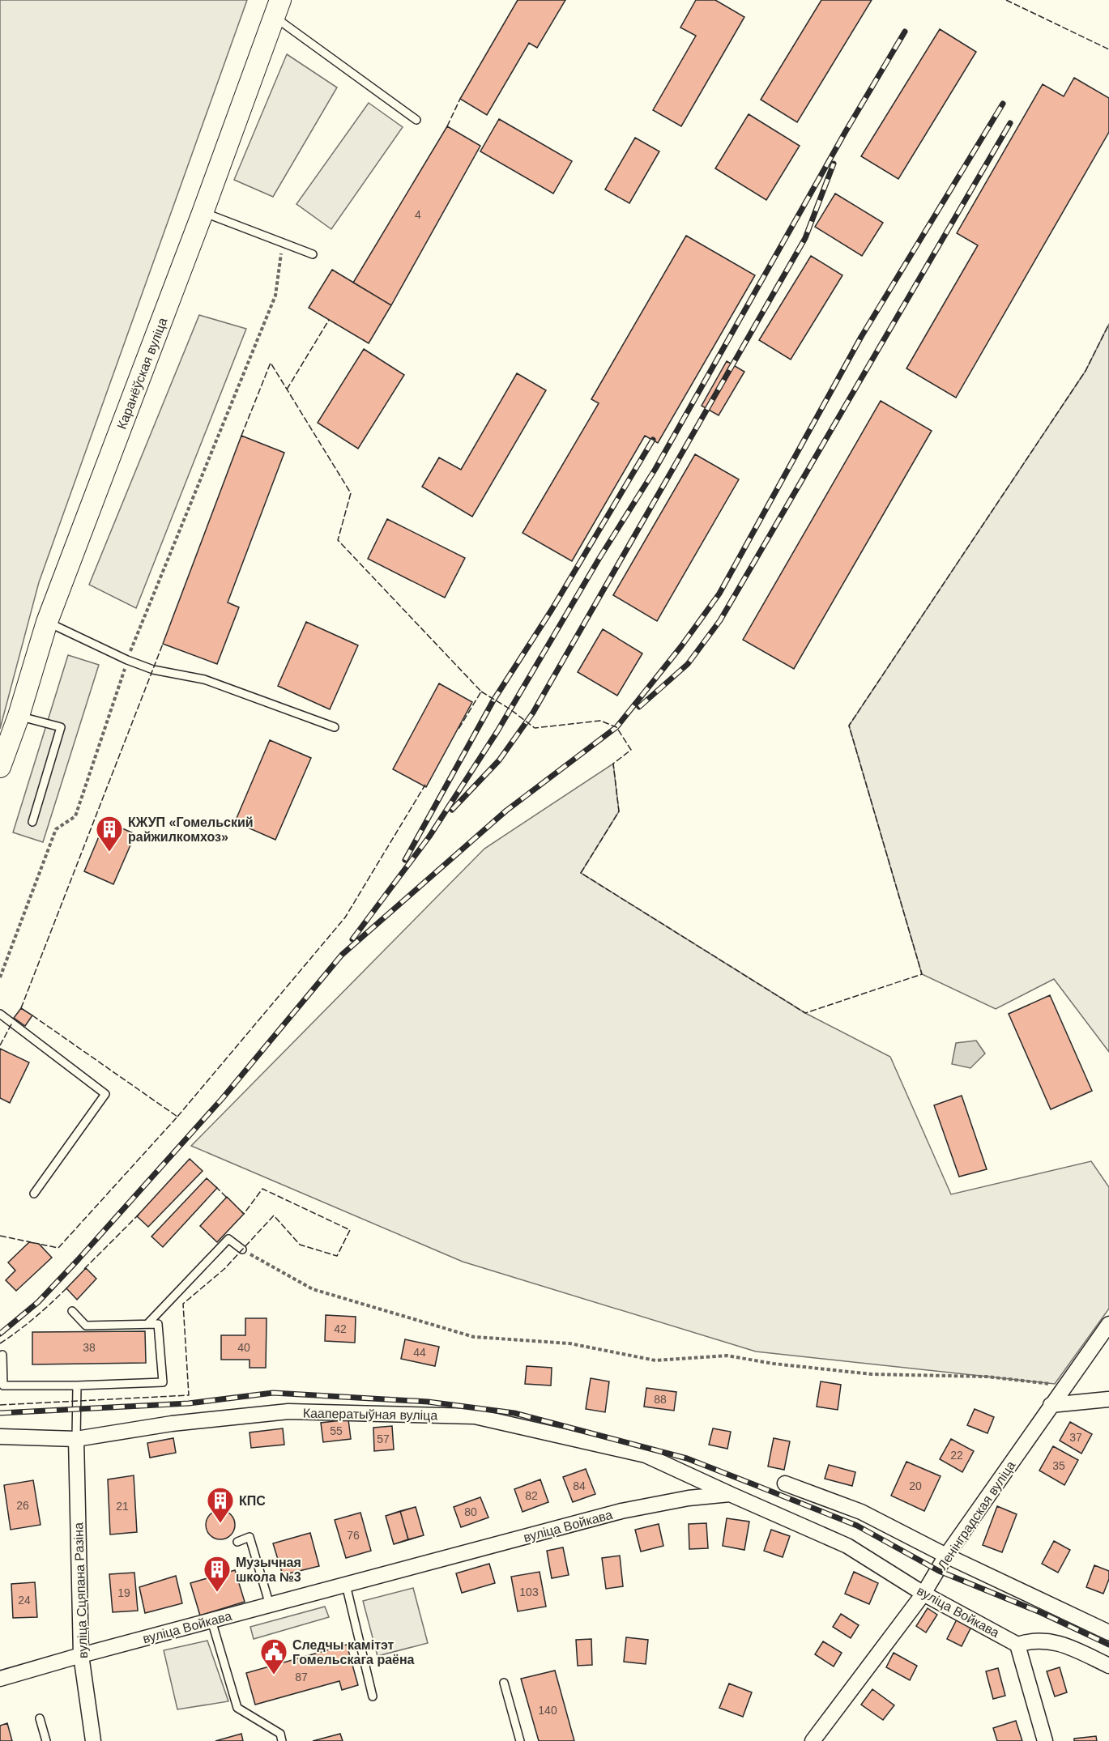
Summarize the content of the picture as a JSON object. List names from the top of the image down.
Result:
{
  "streets": {
    "main road": ["Каранёўская вуліца"],
    "street": [
      "Кааператыўная вуліца",
      "Ленінградская вуліца",
      "вуліца Войкава",
      "вуліца Сцяпана Разіна"
    ]
  },
  "crossings": [
    ["Кааператыўная вуліца", "вуліца Войкава"],
    ["Кааператыўная вуліца", "вуліца Сцяпана Разіна"],
    ["Ленінградская вуліца", "вуліца Войкава"],
    ["вуліца Войкава", "вуліца Сцяпана Разіна"]
  ],
  "places": {
    "building": ["КЖУП «Гомельский райжилкомхоз»", "КПС", "Музычная школа №3"],
    "public building": ["Следчы камітэт Гомельскага раёна"]
  },
  "house_numbers": [
    "4",
    "42",
    "38",
    "40",
    "44",
    "88",
    "55",
    "37",
    "57",
    "22",
    "35",
    "84",
    "20",
    "82",
    "26",
    "21",
    "80",
    "76",
    "103",
    "19",
    "24",
    "87",
    "140"
  ]
}
